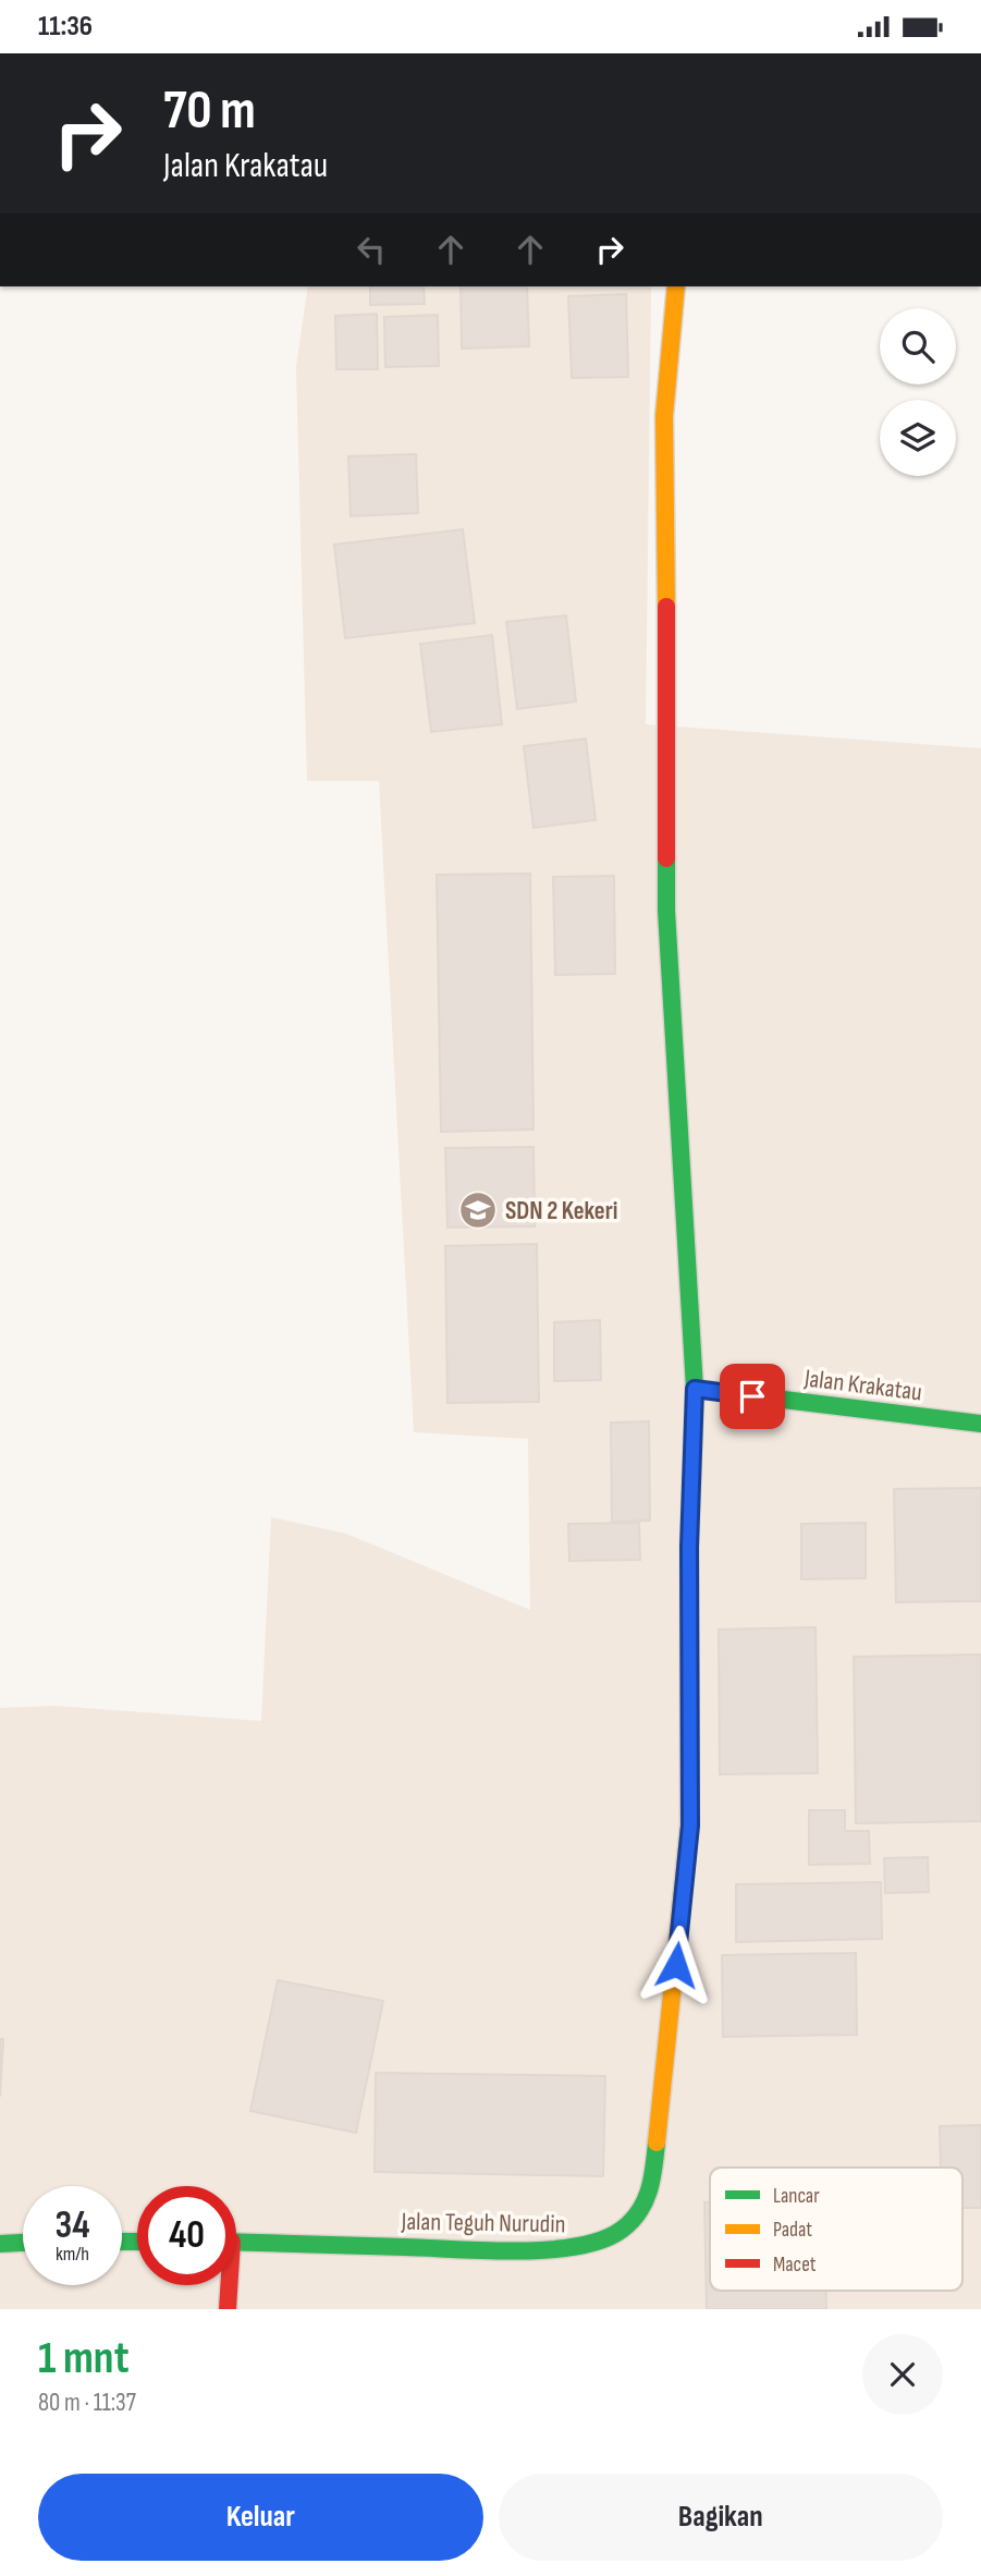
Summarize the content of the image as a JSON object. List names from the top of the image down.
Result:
{
  "streets": {
    "street": ["Jalan Krakatau", "Jalan Teguh Nurudin"]
  },
  "crossings": [
    ["Jalan Krakatau", "Jalan Teguh Nurudin"]
  ],
  "places": {
    "school or university": ["SDN 2 Kekeri"]
  },
  "legend": ["Lancar", "Padat", "Macet"],
  "page": {
    "status": "11:36",
    "turn": ["70 m", "Jalan Krakatau"],
    "speed": "34 km/h",
    "limit": "40",
    "heading": ["1 mnt", "80 m · 11:37"],
    "buttons": ["Keluar", "Bagikan"]
  }
}
